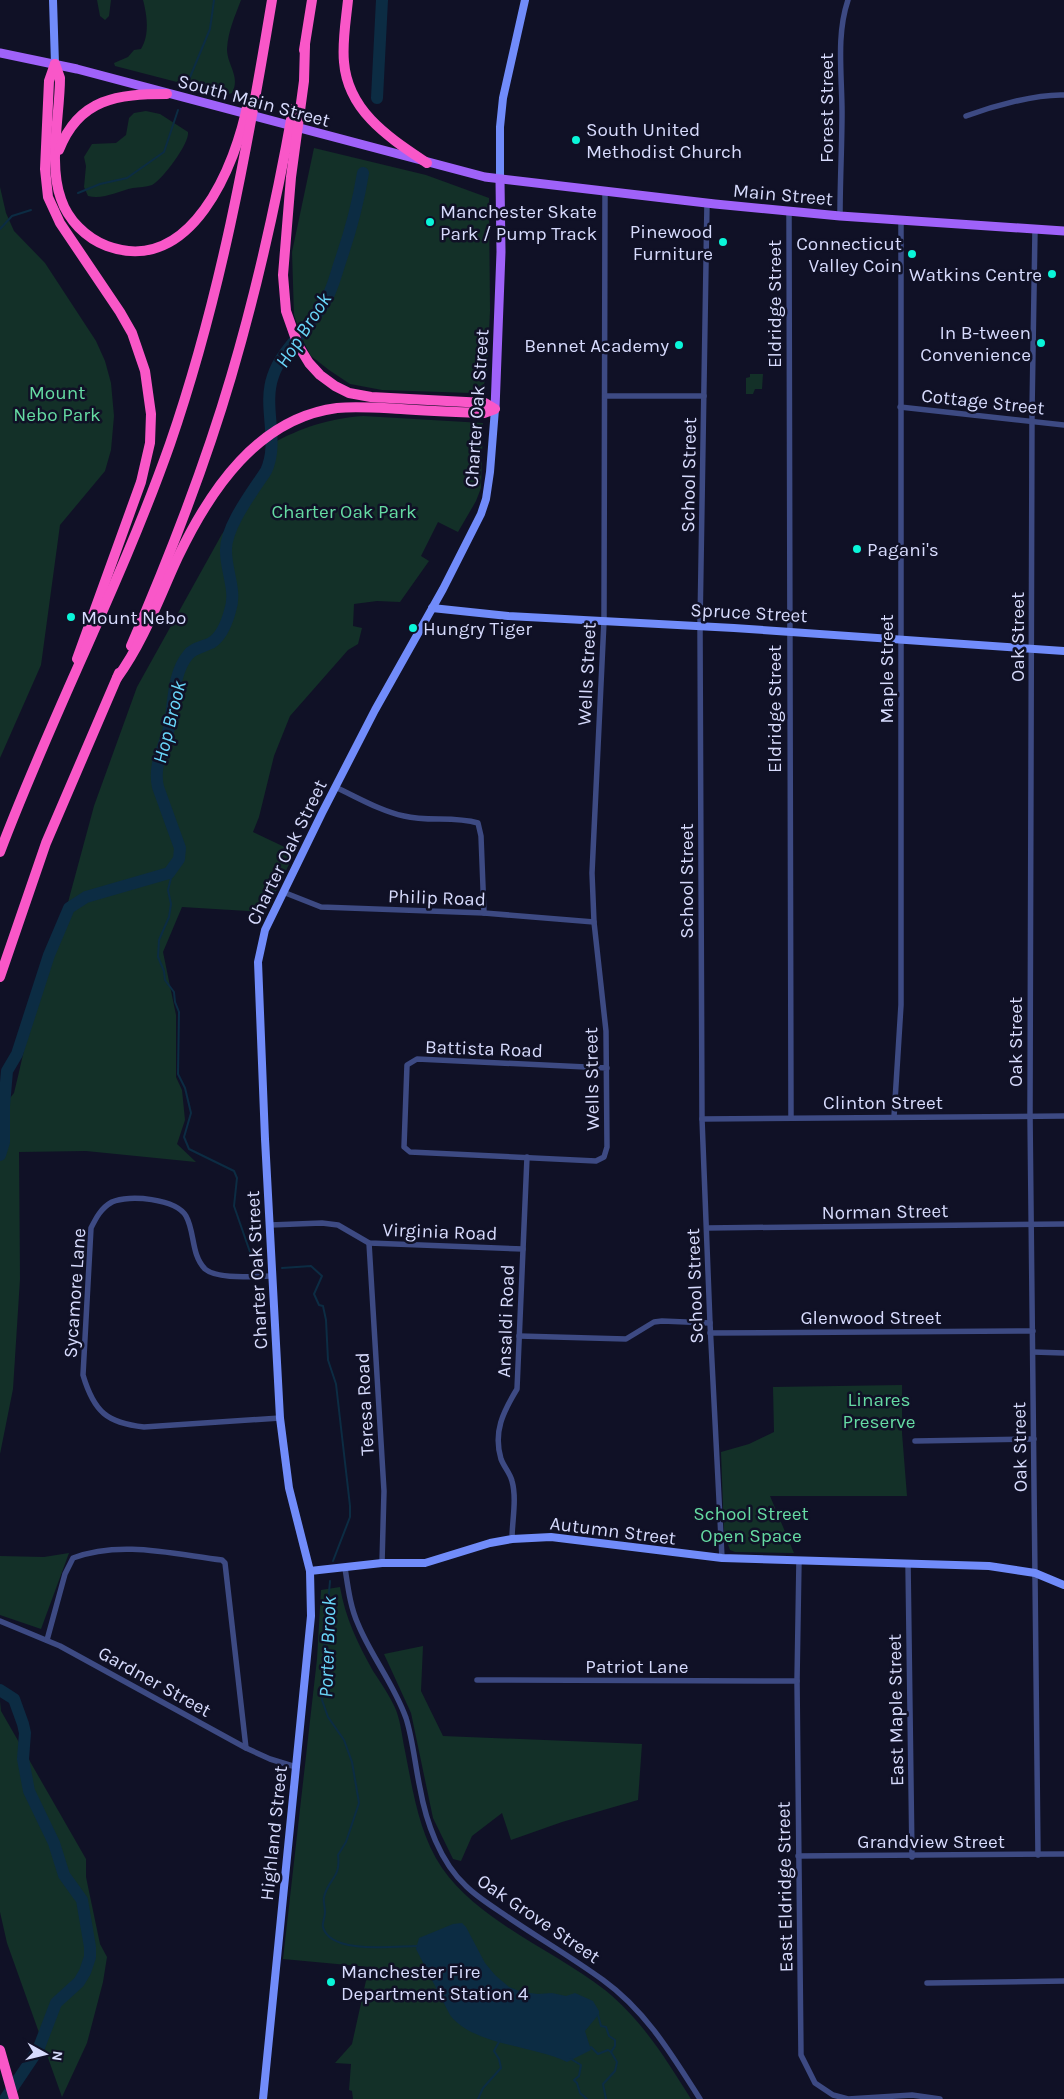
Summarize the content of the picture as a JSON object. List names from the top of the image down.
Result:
{
  "streets": {
    "main road": [
      "South Main Street",
      "Main Street",
      "Charter Oak Street",
      "Spruce Street",
      "Autumn Street",
      "Highland Street"
    ],
    "street": [
      "Forest Street",
      "Eldridge Street",
      "Cottage Street",
      "School Street",
      "Oak Street",
      "Maple Street",
      "Wells Street",
      "Philip Road",
      "Battista Road",
      "Clinton Street",
      "Norman Street",
      "Virginia Road",
      "Sycamore Lane",
      "Glenwood Street",
      "Ansaldi Road",
      "Teresa Road",
      "Patriot Lane",
      "Gardner Street",
      "East Maple Street",
      "Grandview Street",
      "East Eldridge Street",
      "Oak Grove Street"
    ]
  },
  "crossings": [
    ["South Main Street", "Main Street"],
    ["South Main Street", "Charter Oak Street"],
    ["Forest Street", "Main Street"],
    ["Main Street", "Eldridge Street"],
    ["Main Street", "Charter Oak Street"],
    ["Main Street", "School Street"],
    ["Main Street", "Oak Street"],
    ["Main Street", "Maple Street"],
    ["Main Street", "Wells Street"],
    ["Eldridge Street", "Spruce Street"],
    ["Eldridge Street", "Clinton Street"],
    ["Cottage Street", "Oak Street"],
    ["Cottage Street", "Maple Street"],
    ["Charter Oak Street", "Spruce Street"],
    ["Charter Oak Street", "Philip Road"],
    ["Charter Oak Street", "Virginia Road"],
    ["Charter Oak Street", "Sycamore Lane"],
    ["Charter Oak Street", "Autumn Street"],
    ["Charter Oak Street", "Highland Street"],
    ["School Street", "Spruce Street"],
    ["School Street", "Clinton Street"],
    ["School Street", "Norman Street"],
    ["School Street", "Glenwood Street"],
    ["School Street", "Autumn Street"],
    ["Spruce Street", "Oak Street"],
    ["Spruce Street", "Maple Street"],
    ["Spruce Street", "Wells Street"],
    ["Oak Street", "Clinton Street"],
    ["Oak Street", "Norman Street"],
    ["Oak Street", "Glenwood Street"],
    ["Oak Street", "Autumn Street"],
    ["Oak Street", "Grandview Street"],
    ["Maple Street", "Clinton Street"],
    ["Wells Street", "Philip Road"],
    ["Wells Street", "Battista Road"],
    ["Battista Road", "Ansaldi Road"],
    ["Virginia Road", "Ansaldi Road"],
    ["Virginia Road", "Teresa Road"],
    ["Ansaldi Road", "Autumn Street"],
    ["Teresa Road", "Autumn Street"],
    ["Autumn Street", "East Maple Street"],
    ["Autumn Street", "Highland Street"],
    ["Autumn Street", "East Eldridge Street"],
    ["Autumn Street", "Oak Grove Street"],
    ["Patriot Lane", "East Eldridge Street"],
    ["Gardner Street", "Highland Street"],
    ["East Maple Street", "Grandview Street"],
    ["Grandview Street", "East Eldridge Street"]
  ],
  "water": ["Hop Brook", "Porter Brook"],
  "parks": [
    "Mount Nebo Park",
    "Charter Oak Park",
    "Linares Preserve",
    "School Street Open Space"
  ],
  "places": [
    "South United Methodist Church",
    "Manchester Skate Park / Pump Track",
    "Pinewood Furniture",
    "Connecticut Valley Coin",
    "Watkins Centre",
    "In B-tween Convenience",
    "Bennet Academy",
    "Pagani's",
    "Mount Nebo",
    "Hungry Tiger",
    "Manchester Fire Department Station 4"
  ],
  "north": "right"
}
